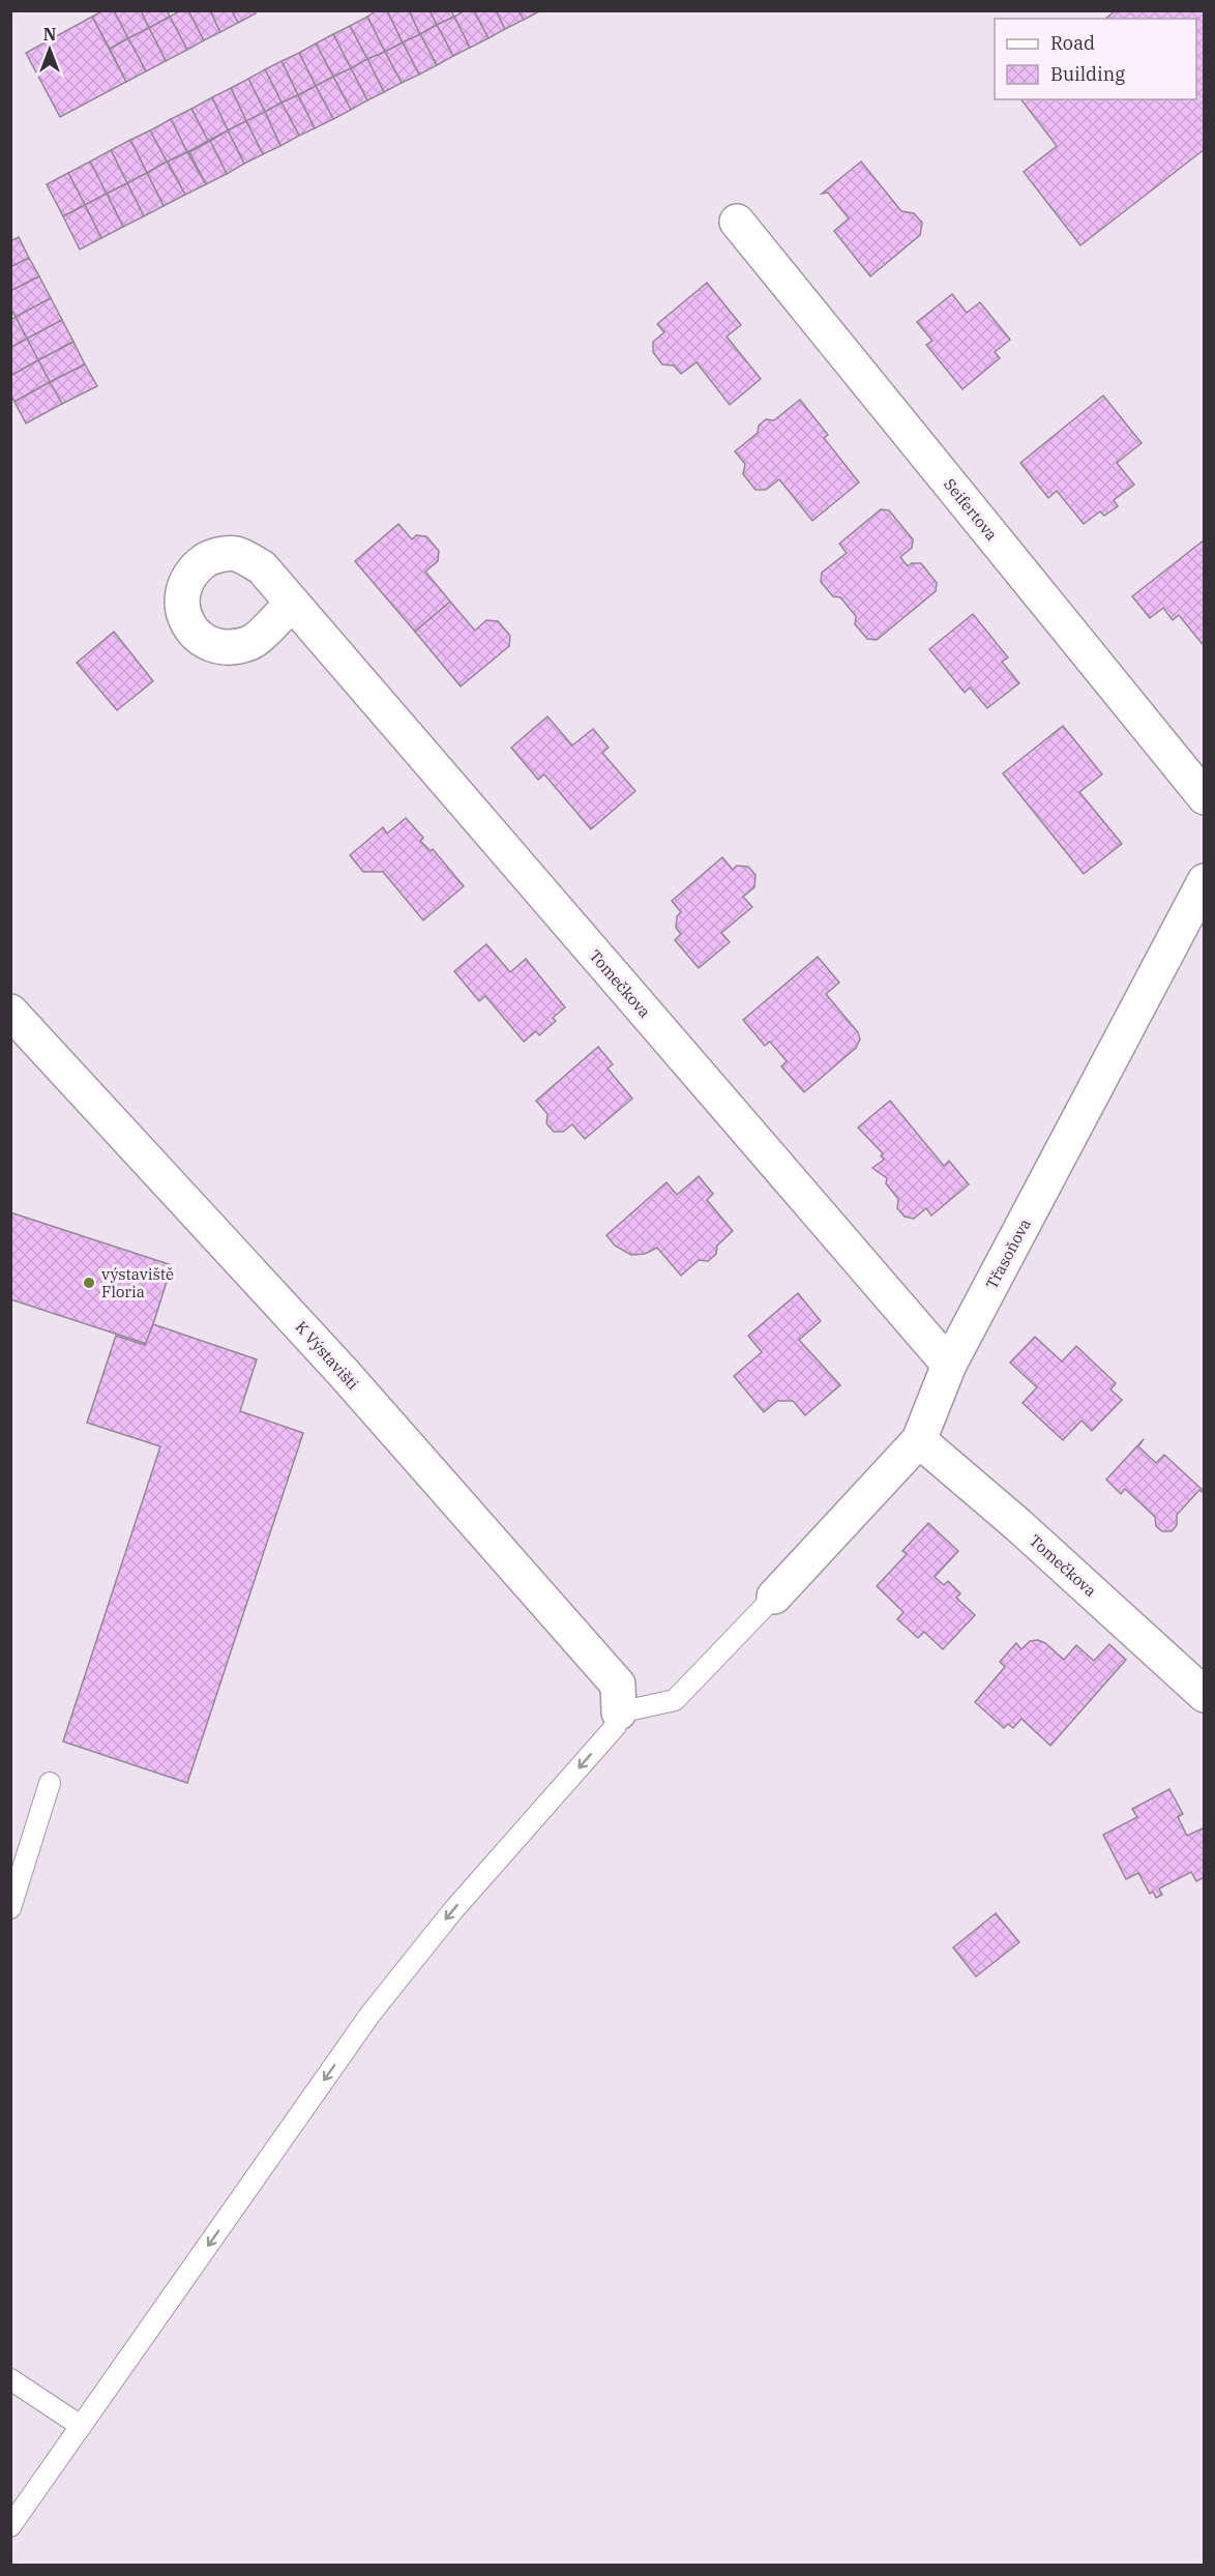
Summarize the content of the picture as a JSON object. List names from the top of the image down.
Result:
{
  "streets": {
    "street": [
      "Seifertova",
      "Tomečkova",
      "Třasoňova",
      "K Výstavišti"
    ]
  },
  "crossings": [
    ["Tomečkova", "Třasoňova"]
  ],
  "places": ["výstaviště Floria"],
  "legend": ["Road", "Building"],
  "north": "top"
}
